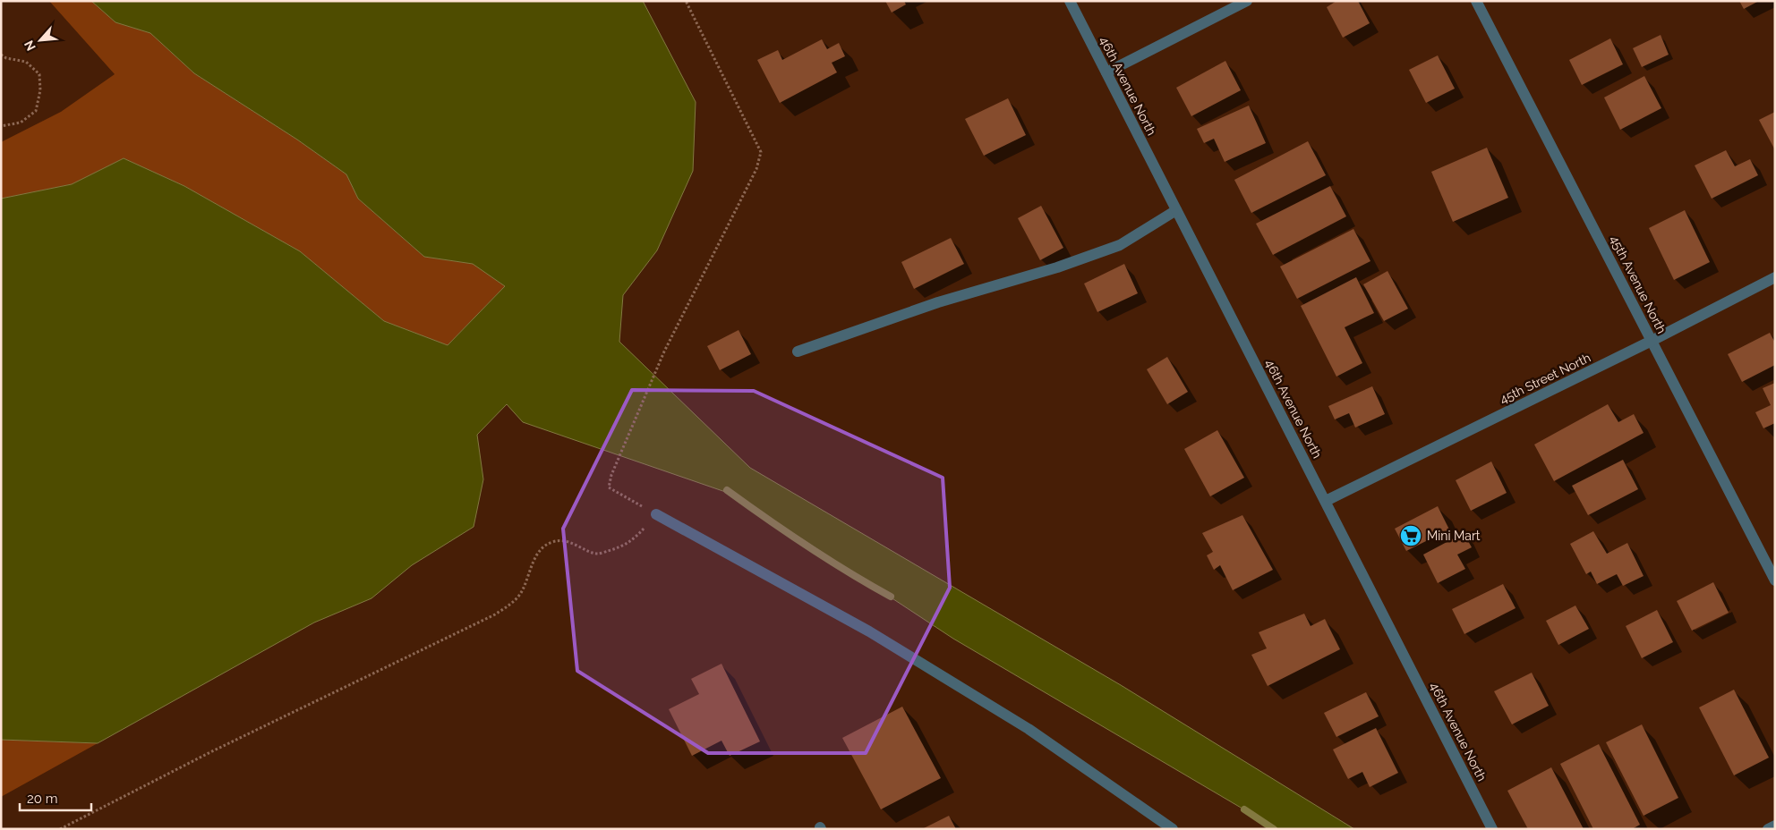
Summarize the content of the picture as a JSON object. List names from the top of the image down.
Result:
{
  "streets": {
    "street": ["46th Avenue North", "45th Avenue North", "45th Street North"]
  },
  "crossings": [
    ["46th Avenue North", "45th Street North"],
    ["45th Avenue North", "45th Street North"]
  ],
  "places": {
    "supermarket": ["Mini Mart"]
  },
  "scale_bar": "20 m",
  "north": "bottom left"
}
